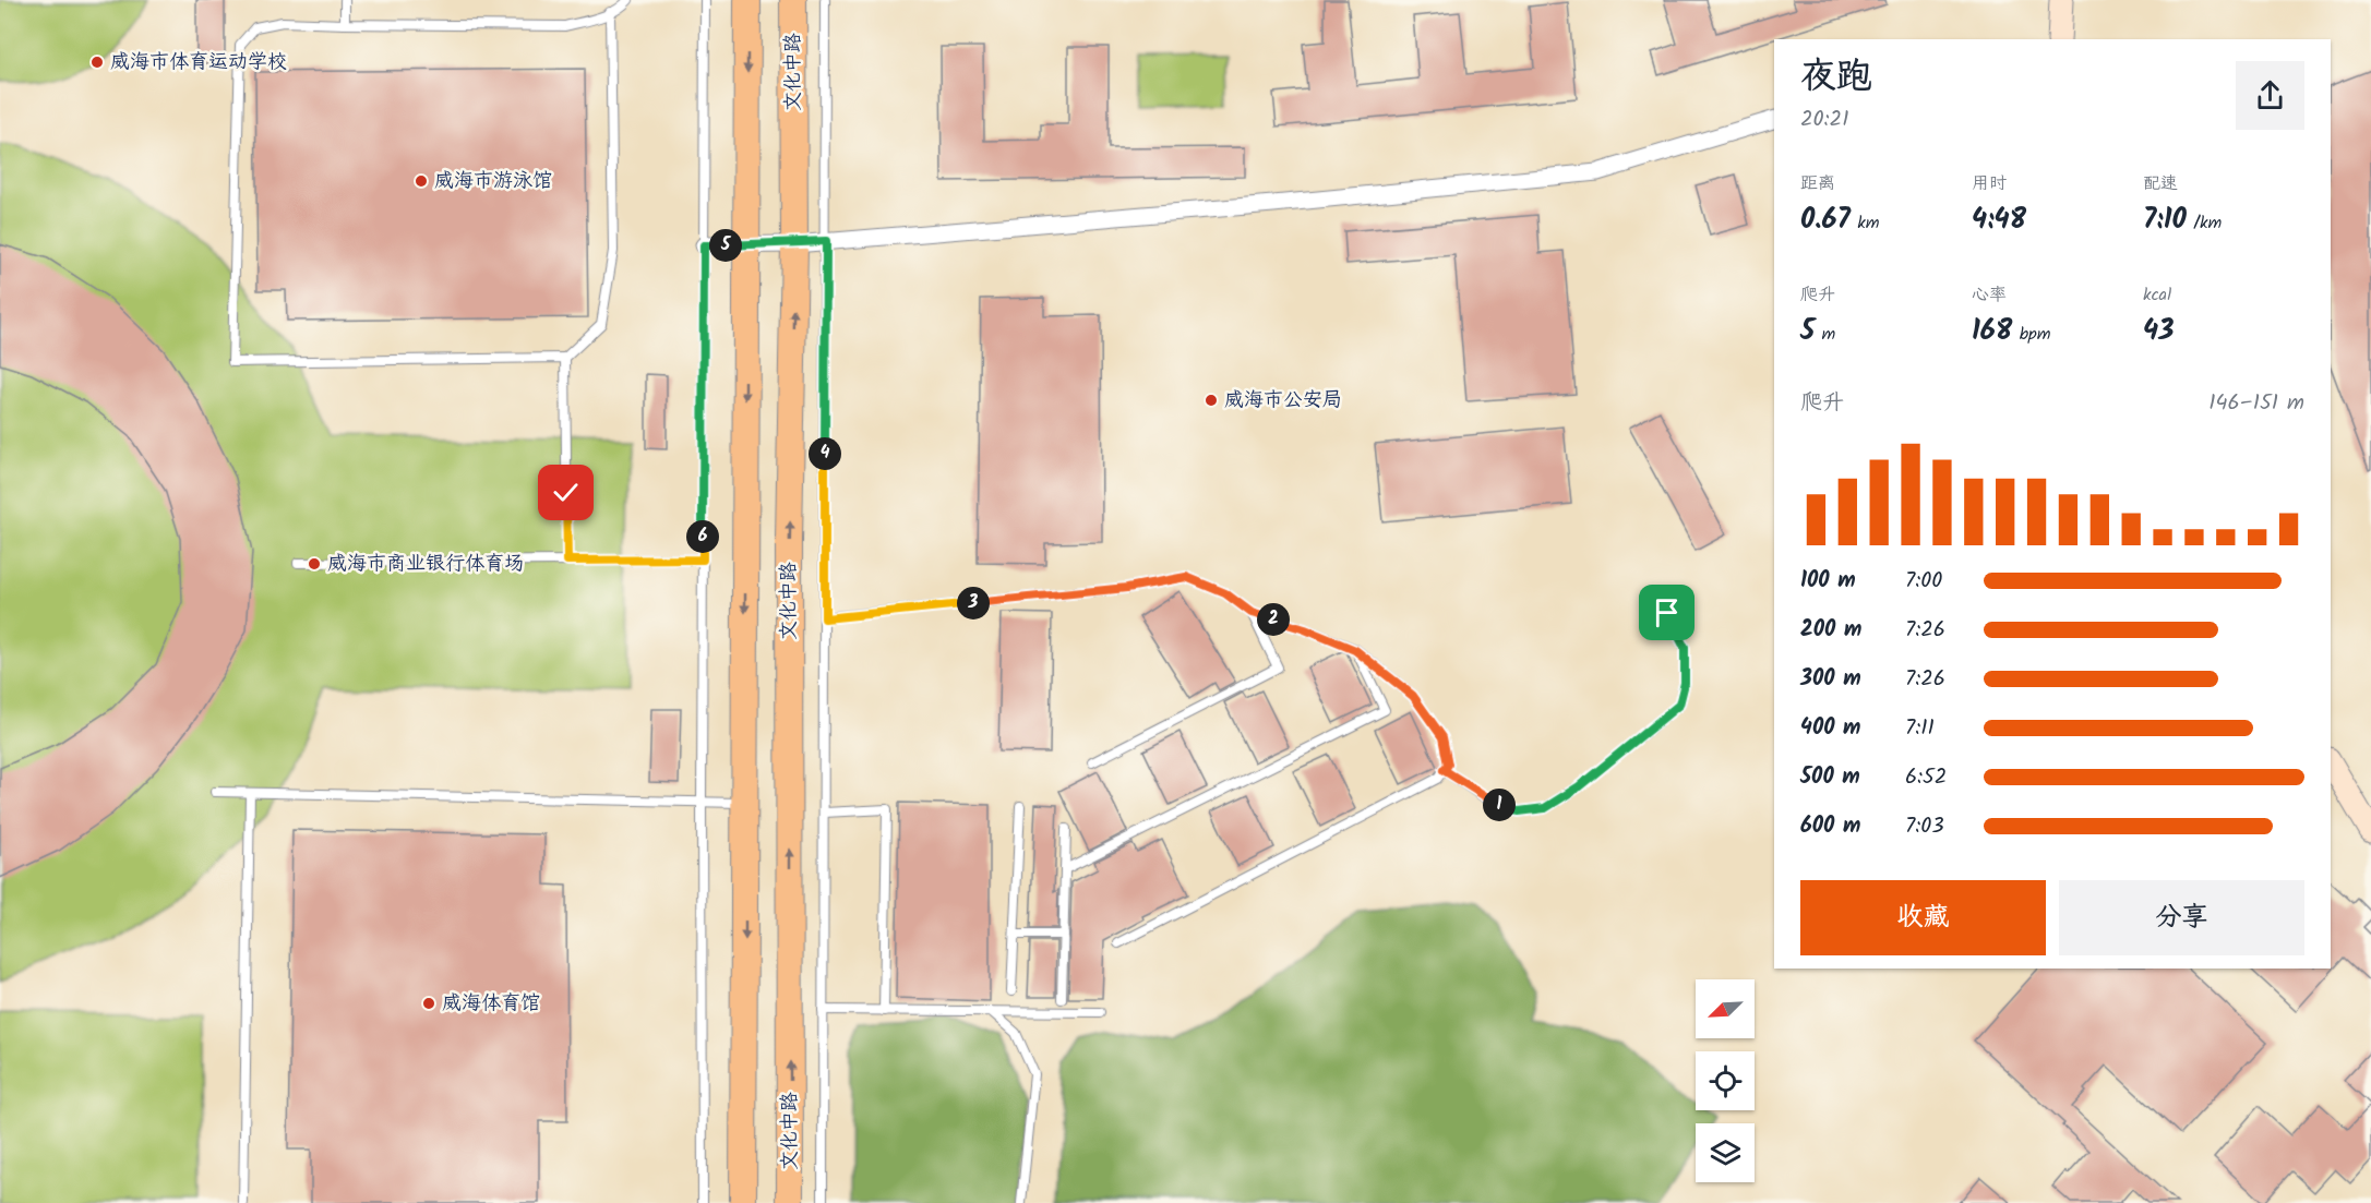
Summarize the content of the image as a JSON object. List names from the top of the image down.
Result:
{
  "streets": {
    "main road": ["文化中路"]
  },
  "places": [
    "威海市体育运动学校",
    "威海市游泳馆",
    "威海市公安局",
    "威海市商业银行体育场",
    "威海体育馆"
  ],
  "north": "bottom left",
  "page": {
    "heading": ["夜跑", "20:21"],
    "stats": [
      ["距离", "0.67 km"],
      ["用时", "4:48"],
      ["配速", "7:10 /km"],
      ["爬升", "5 m"],
      ["心率", "168 bpm"],
      ["kcal", "43"]
    ],
    "pins": [
      "5",
      "4",
      "6",
      "3",
      "2",
      "1"
    ],
    "chart": ["爬升", "146–151 m"],
    "list": [
      {
        "name": "100 m",
        "note": "7:00"
      },
      {
        "name": "200 m",
        "note": "7:26"
      },
      {
        "name": "300 m",
        "note": "7:26"
      },
      {
        "name": "400 m",
        "note": "7:11"
      },
      {
        "name": "500 m",
        "note": "6:52"
      },
      {
        "name": "600 m",
        "note": "7:03"
      }
    ],
    "buttons": ["收藏", "分享"]
  }
}
